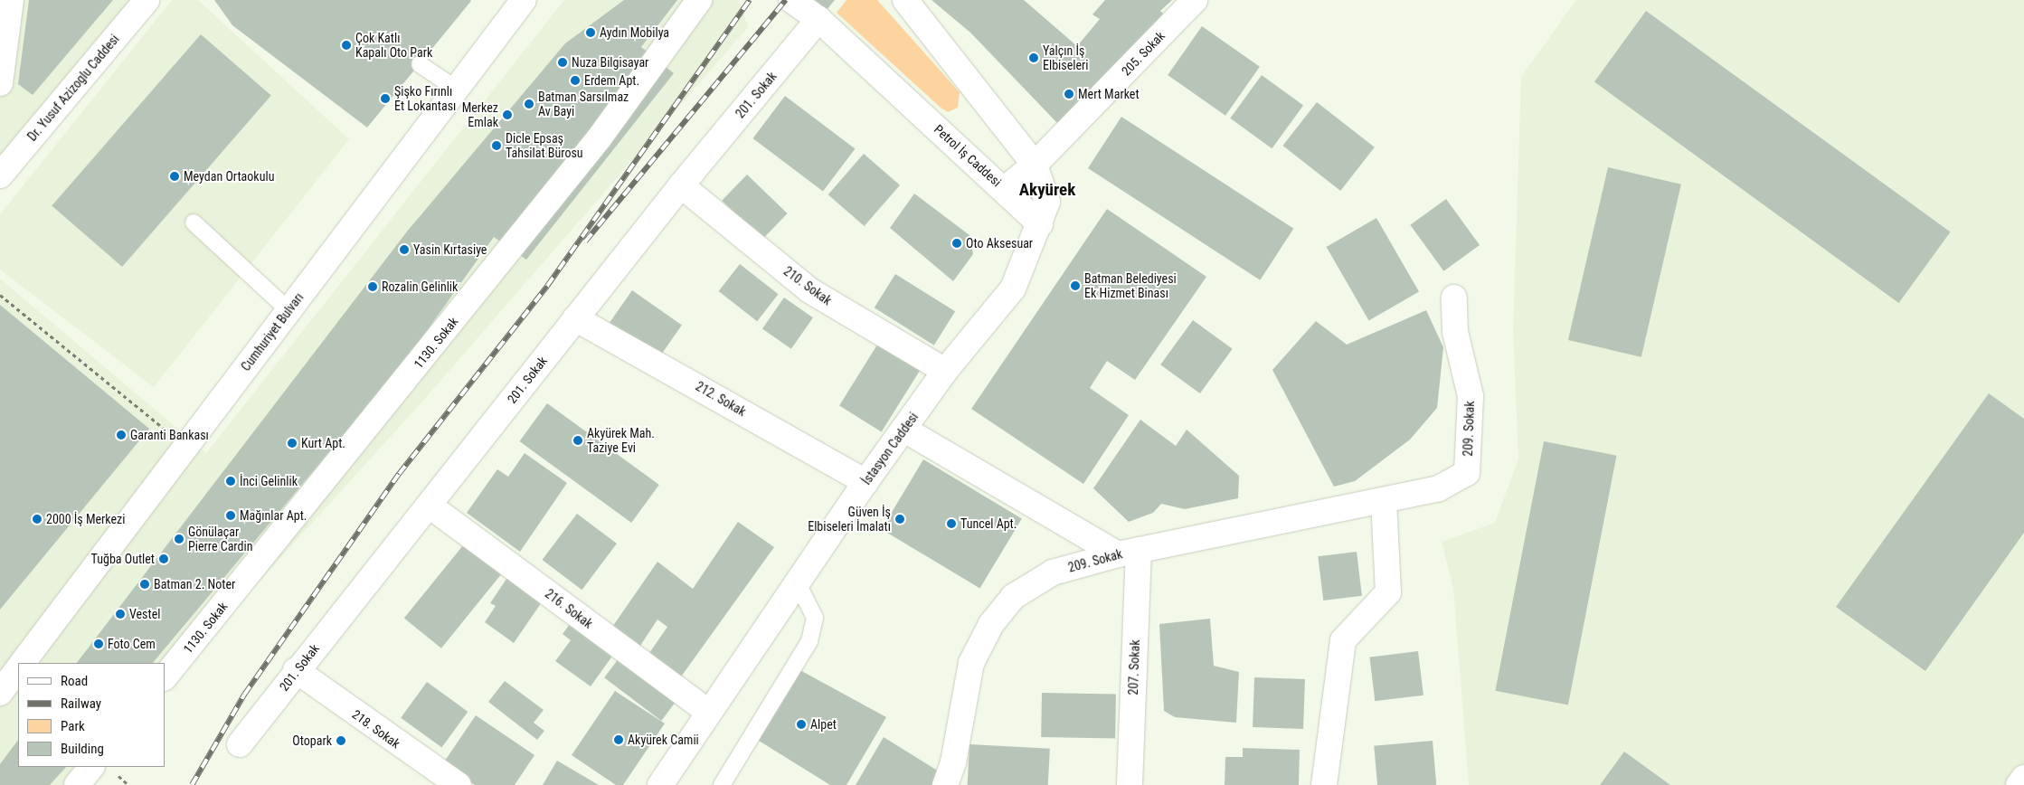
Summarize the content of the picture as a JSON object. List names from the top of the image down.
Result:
{
  "streets": {
    "street": [
      "205. Sokak",
      "Dr. Yusuf Azizoglu Caddesi",
      "201. Sokak",
      "Petrol İş Caddesi",
      "210. Sokak",
      "Cumhuriyet Bulvarı",
      "1130. Sokak",
      "212. Sokak",
      "209. Sokak",
      "İstasyon Caddesi",
      "216. Sokak",
      "207. Sokak",
      "218. Sokak"
    ]
  },
  "crossings": [
    ["205. Sokak", "Petrol İş Caddesi"],
    ["201. Sokak", "Petrol İş Caddesi"],
    ["201. Sokak", "210. Sokak"],
    ["201. Sokak", "212. Sokak"],
    ["201. Sokak", "216. Sokak"],
    ["201. Sokak", "218. Sokak"],
    ["Petrol İş Caddesi", "İstasyon Caddesi"],
    ["210. Sokak", "İstasyon Caddesi"],
    ["212. Sokak", "İstasyon Caddesi"],
    ["209. Sokak", "207. Sokak"],
    ["İstasyon Caddesi", "216. Sokak"]
  ],
  "districts": ["Akyürek"],
  "places": [
    "Aydın Mobilya",
    "Çok Katlı Kapalı Oto Park",
    "Yalçın İş Elbiseleri",
    "Nuza Bilgisayar",
    "Erdem Apt.",
    "Mert Market",
    "Şişko Fırınlı Et Lokantası",
    "Batman Sarsılmaz Av Bayi",
    "Merkez Emlak",
    "Dicle Epsaş Tahsilat Bürosu",
    "Meydan Ortaokulu",
    "Oto Aksesuar",
    "Yasin Kırtasiye",
    "Batman Belediyesi Ek Hizmet Binası",
    "Rozalin Gelinlik",
    "Garanti Bankası",
    "Akyürek Mah. Taziye Evi",
    "Kurt Apt.",
    "İnci Gelinlik",
    "Mağınlar Apt.",
    "2000 İş Merkezi",
    "Güven İş Elbiseleri İmalatı",
    "Tuncel Apt.",
    "Gönülaçar Pierre Cardin",
    "Tuğba Outlet",
    "Batman 2. Noter",
    "Vestel",
    "Foto Cem",
    "Alpet",
    "Akyürek Camii",
    "Otopark"
  ],
  "legend": [
    "Road",
    "Railway",
    "Park",
    "Building"
  ]
}
